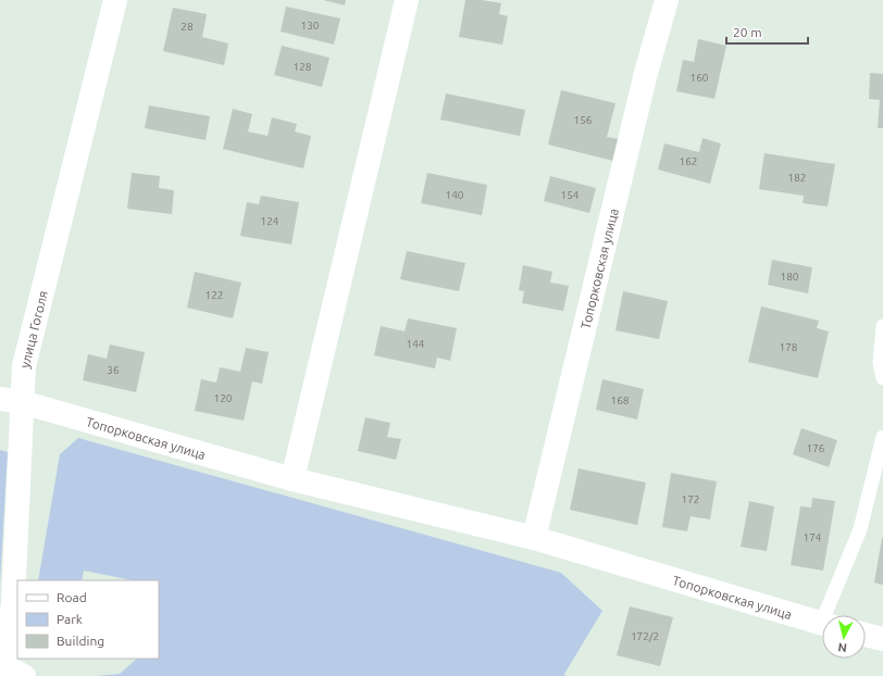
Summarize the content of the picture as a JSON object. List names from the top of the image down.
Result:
{
  "streets": {
    "street": ["Топорковская улица", "улица Гоголя"]
  },
  "crossings": [
    ["Топорковская улица", "улица Гоголя"]
  ],
  "house_numbers": [
    "130",
    "28",
    "128",
    "160",
    "156",
    "162",
    "182",
    "140",
    "154",
    "124",
    "180",
    "122",
    "144",
    "178",
    "36",
    "120",
    "168",
    "176",
    "172",
    "174",
    "172/2"
  ],
  "legend": ["Road", "Park", "Building"],
  "scale_bar": "20 m",
  "north": "bottom"
}
